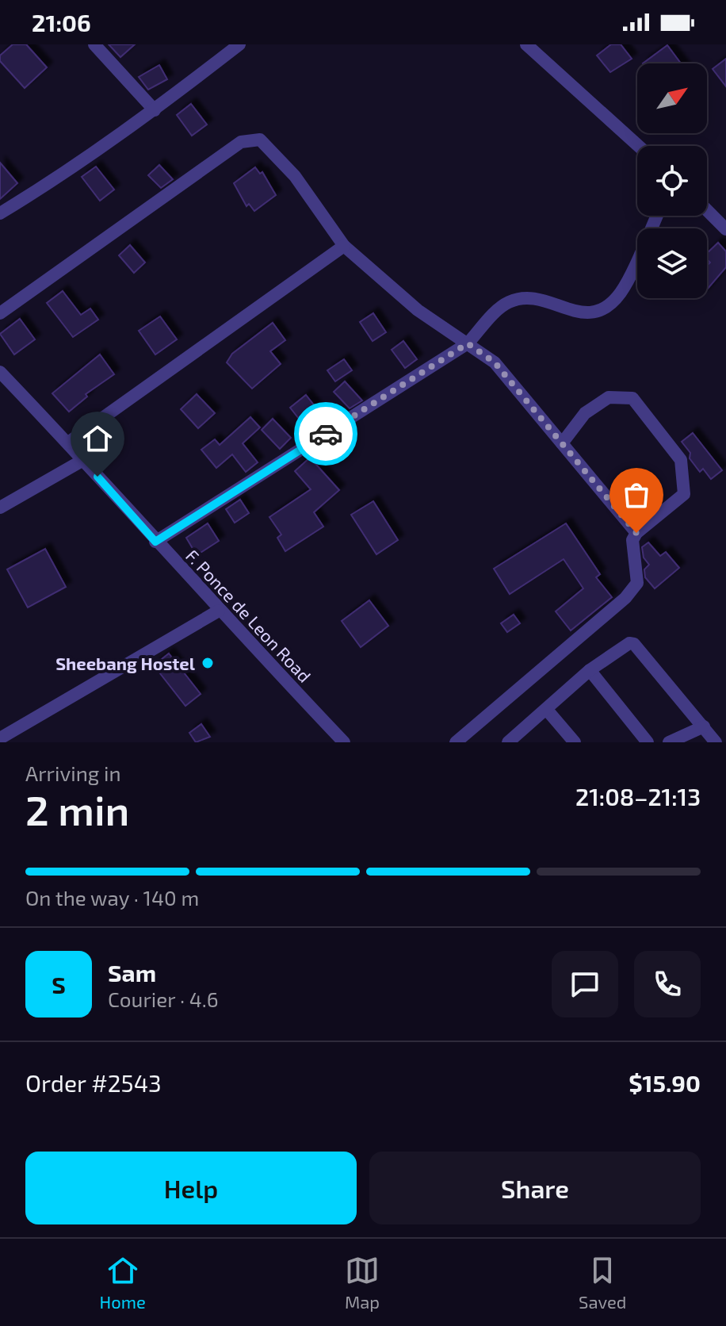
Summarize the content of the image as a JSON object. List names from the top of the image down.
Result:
{
  "streets": {
    "street": ["F. Ponce de Leon Road"]
  },
  "places": ["Sheebang Hostel"],
  "north": "top right",
  "page": {
    "status": "21:06",
    "heading": ["2 min", "Arriving in", "21:08–21:13"],
    "panel": [
      "Sam",
      "Courier · 4.6",
      "Order #2543",
      "$15.90"
    ],
    "bar": "On the way · 140 m",
    "round": "S",
    "buttons": ["Help", "Share"],
    "tabs": ["Home", "Map", "Saved"]
  }
}
